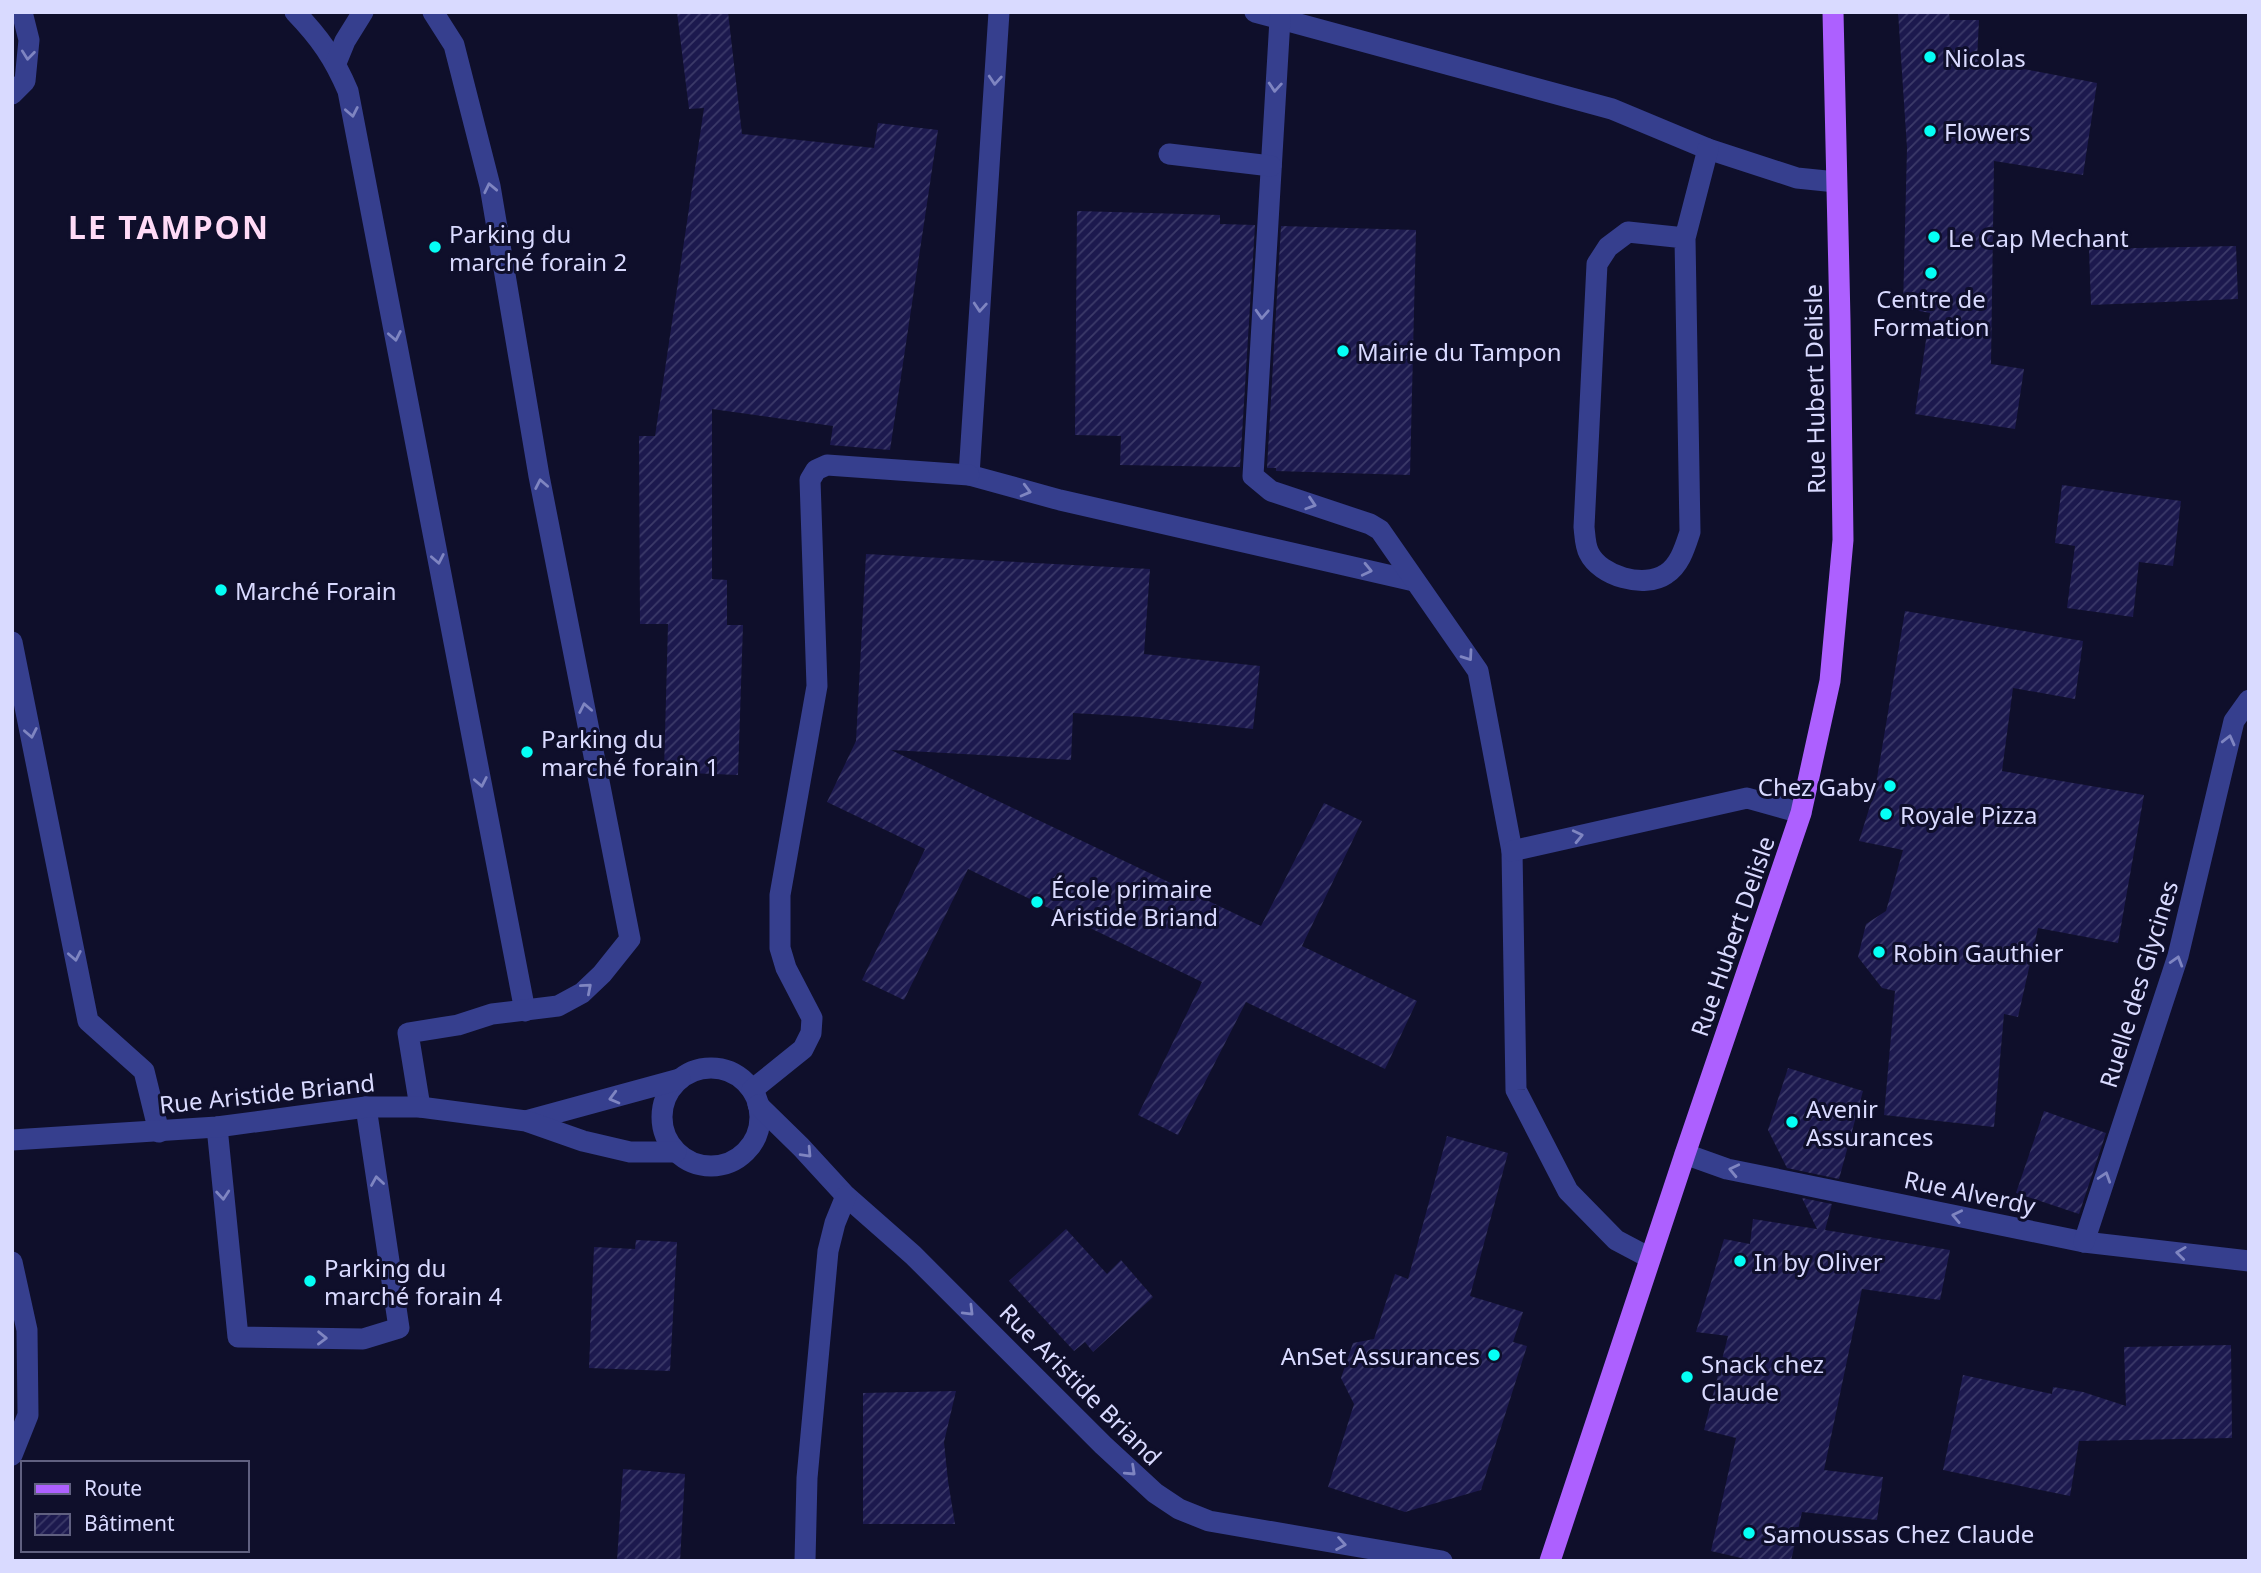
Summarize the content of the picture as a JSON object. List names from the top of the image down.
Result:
{
  "streets": {
    "main road": ["Rue Hubert Delisle"],
    "street": ["Ruelle des Glycines", "Rue Aristide Briand", "Rue Alverdy"]
  },
  "crossings": [
    ["Rue Hubert Delisle", "Rue Alverdy"],
    ["Ruelle des Glycines", "Rue Alverdy"]
  ],
  "one_way": ["Ruelle des Glycines", "Rue Alverdy"],
  "districts": ["LE TAMPON"],
  "places": [
    "Nicolas",
    "Flowers",
    "Le Cap Mechant",
    "Parking du marché forain 2",
    "Centre de Formation",
    "Mairie du Tampon",
    "Marché Forain",
    "Parking du marché forain 1",
    "Chez Gaby",
    "Royale Pizza",
    "École primaire Aristide Briand",
    "Robin Gauthier",
    "Avenir Assurances",
    "In by Oliver",
    "Parking du marché forain 4",
    "AnSet Assurances",
    "Snack chez Claude",
    "Samoussas Chez Claude"
  ],
  "legend": ["Route", "Bâtiment"]
}
